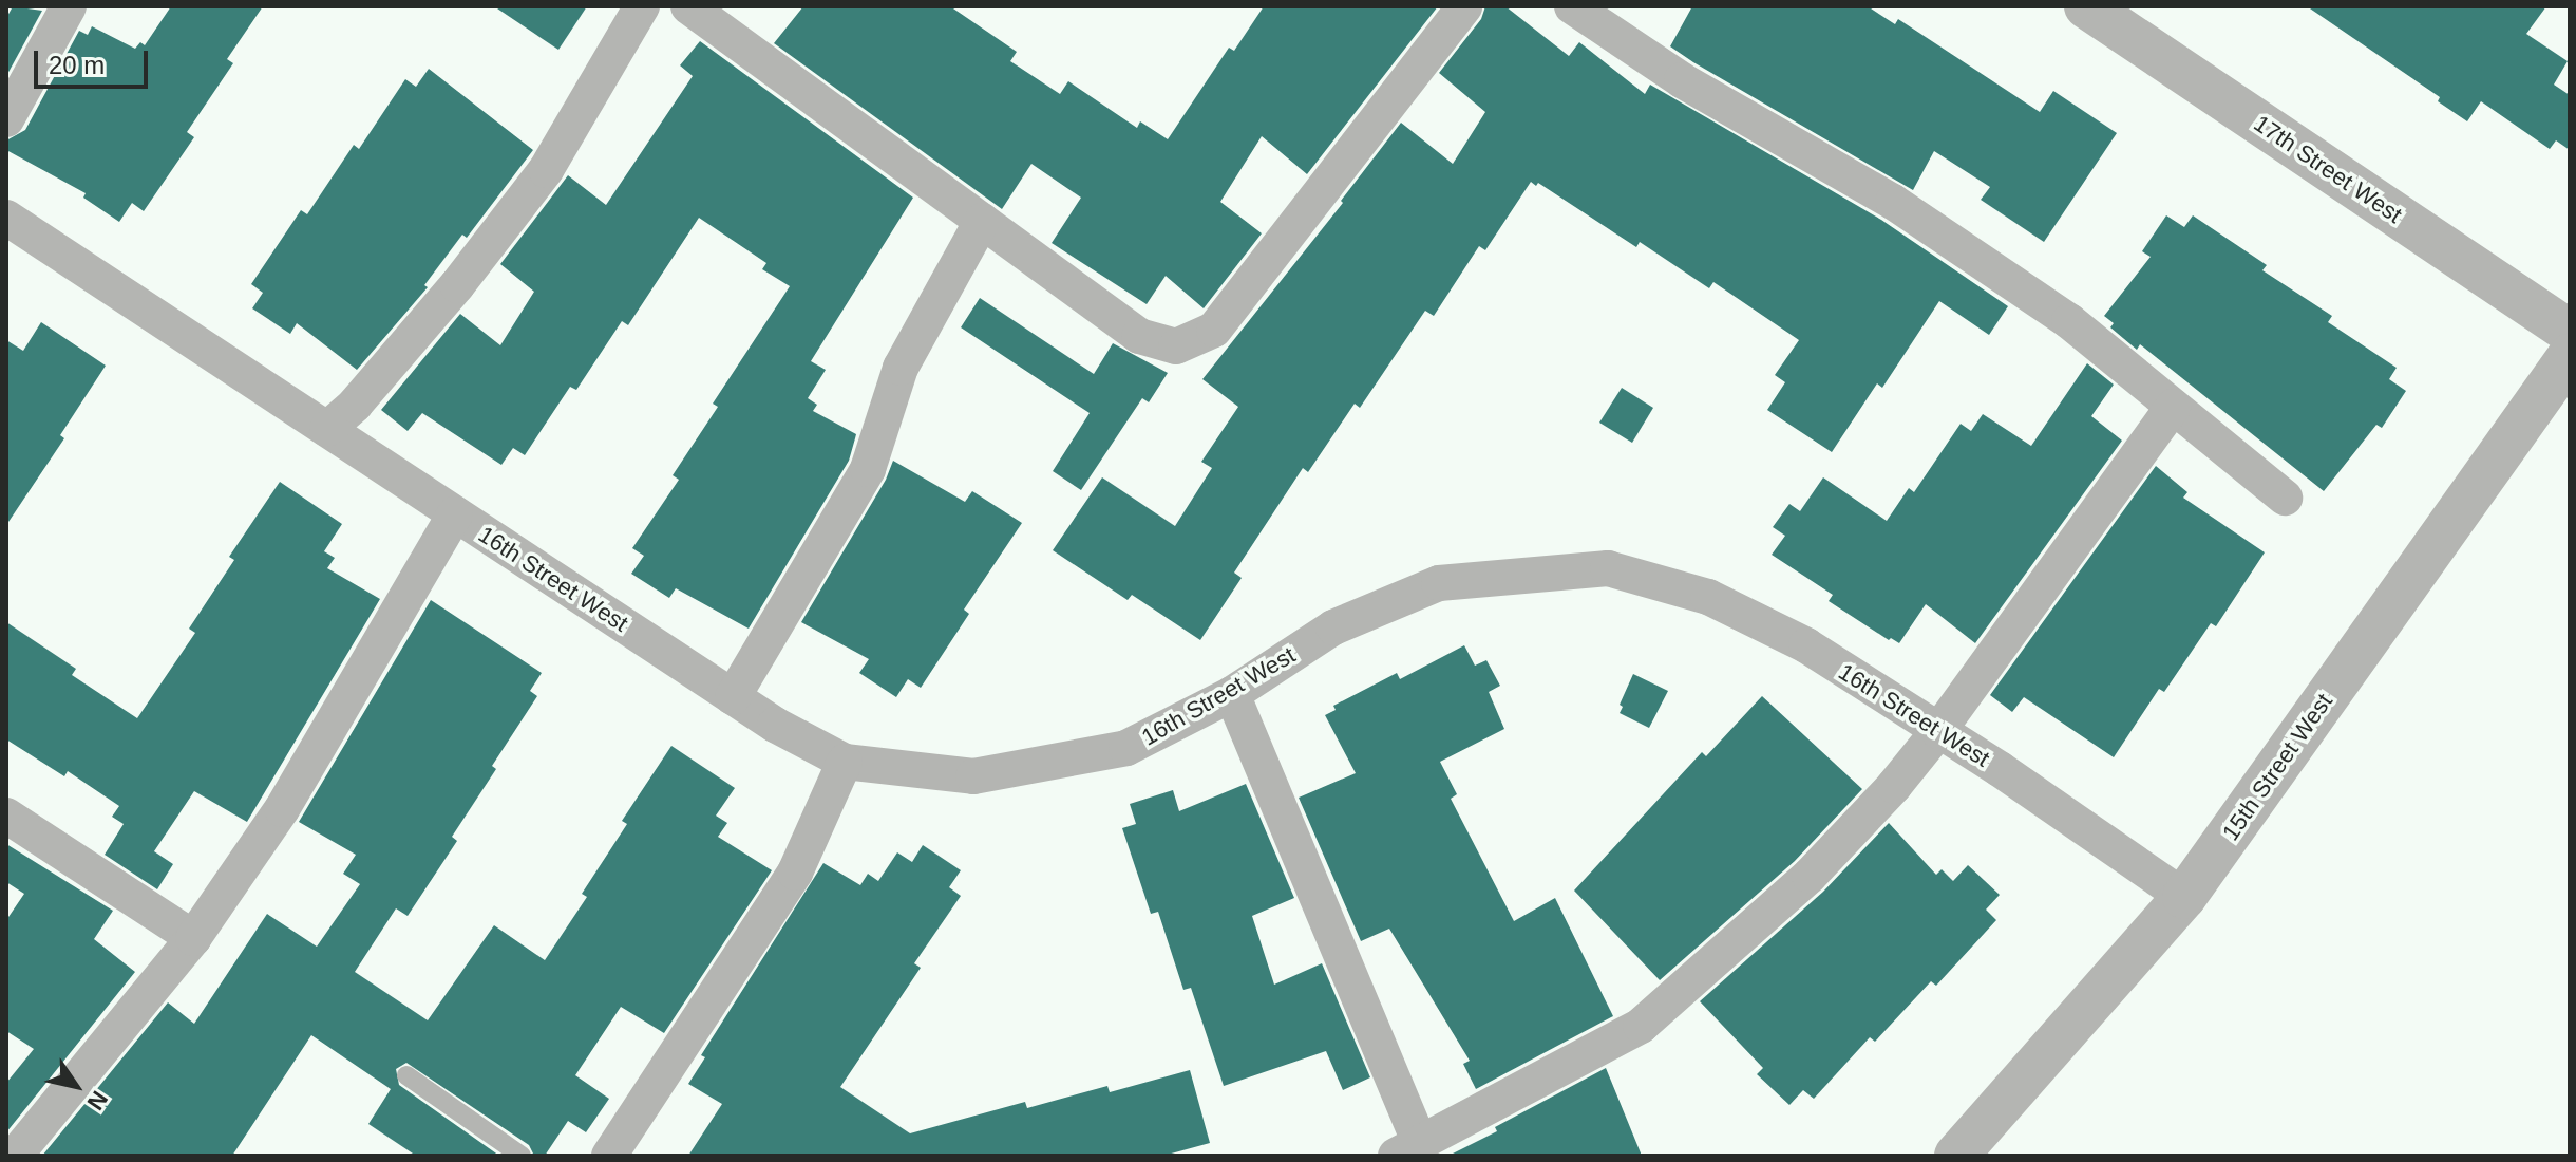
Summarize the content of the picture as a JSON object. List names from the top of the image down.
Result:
{
  "streets": {
    "street": ["17th Street West", "16th Street West", "15th Street West"]
  },
  "crossings": [
    ["16th Street West", "15th Street West"]
  ],
  "scale_bar": "20 m",
  "north": "bottom right"
}
